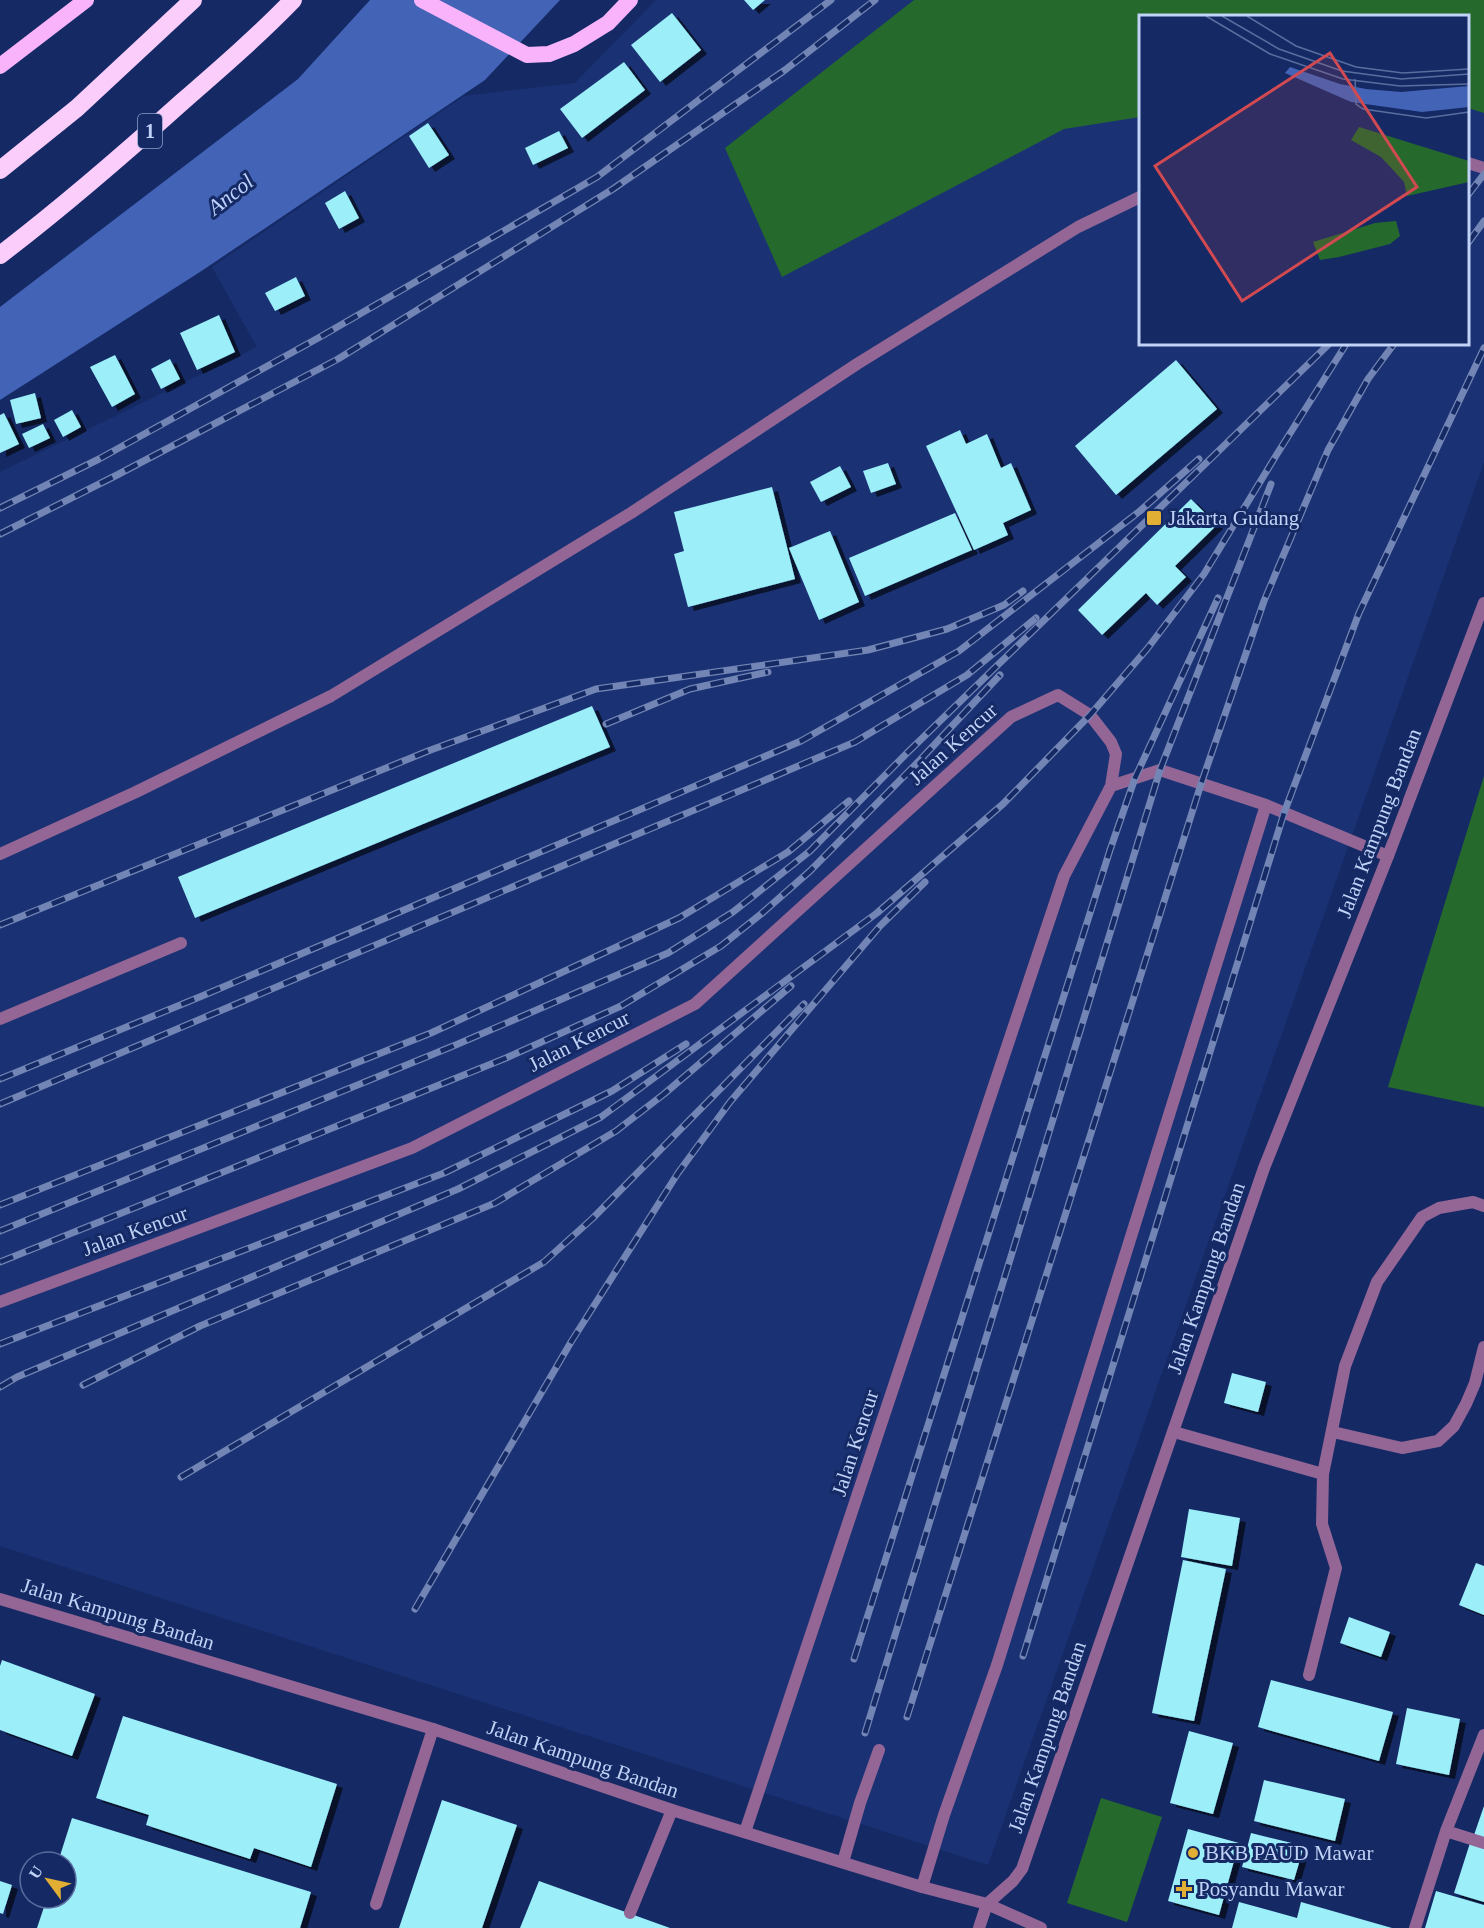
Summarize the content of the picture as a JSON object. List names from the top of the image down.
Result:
{
  "streets": {
    "highway": ["1"],
    "street": ["Jalan Kencur", "Jalan Kampung Bandan"]
  },
  "crossings": [
    ["Jalan Kencur", "Jalan Kampung Bandan"]
  ],
  "water": ["Ancol"],
  "places": {
    "transit": ["Jakarta Gudang"],
    "other": ["BKB PAUD Mawar"],
    "health": ["Posyandu Mawar"]
  },
  "north": "top left"
}
